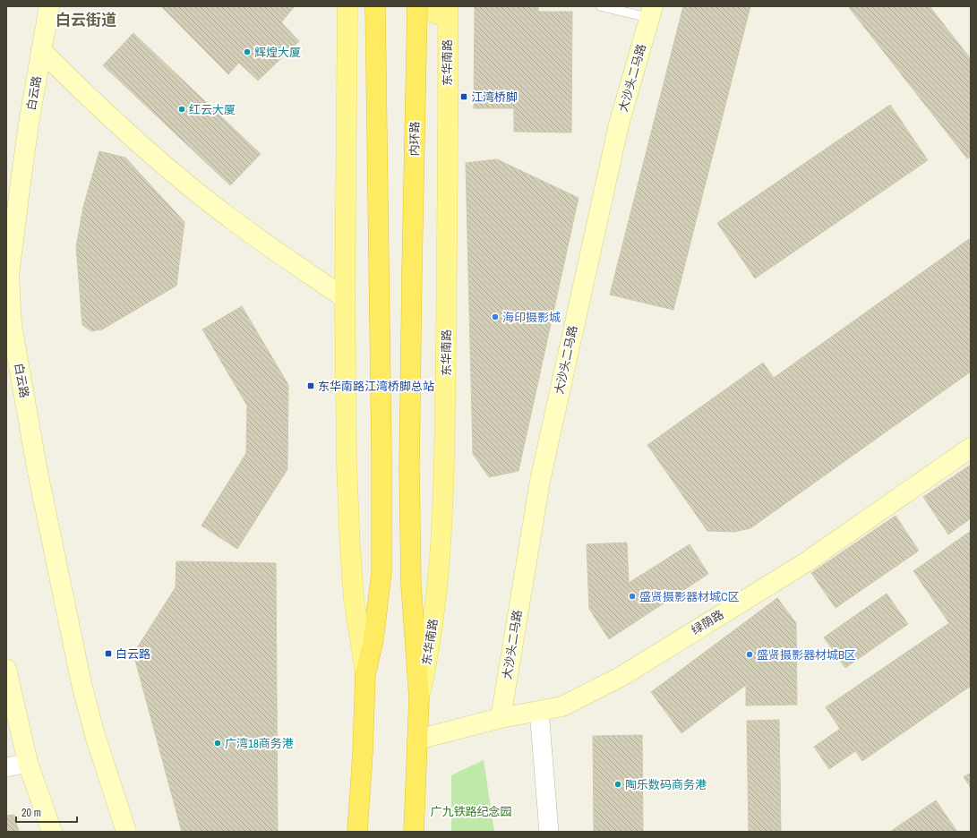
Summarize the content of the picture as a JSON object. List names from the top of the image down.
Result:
{
  "streets": {
    "highway": ["内环路"],
    "main road": ["东华南路"],
    "street": ["大沙头二马路", "白云路", "绿荫路"]
  },
  "crossings": [
    ["东华南路", "内环路"],
    ["大沙头二马路", "绿荫路"],
    ["内环路", "绿荫路"]
  ],
  "districts": ["白云街道"],
  "parks": ["广九铁路纪念园"],
  "places": {
    "other": [
      "辉煌大厦",
      "红云大厦",
      "海印摄影城",
      "盛贤摄影器材城C区",
      "盛贤摄影器材城B区",
      "广湾18商务港",
      "陶乐数码商务港"
    ],
    "transit": ["江湾桥脚", "东华南路江湾桥脚总站", "白云路"]
  },
  "scale_bar": "20 m"
}
